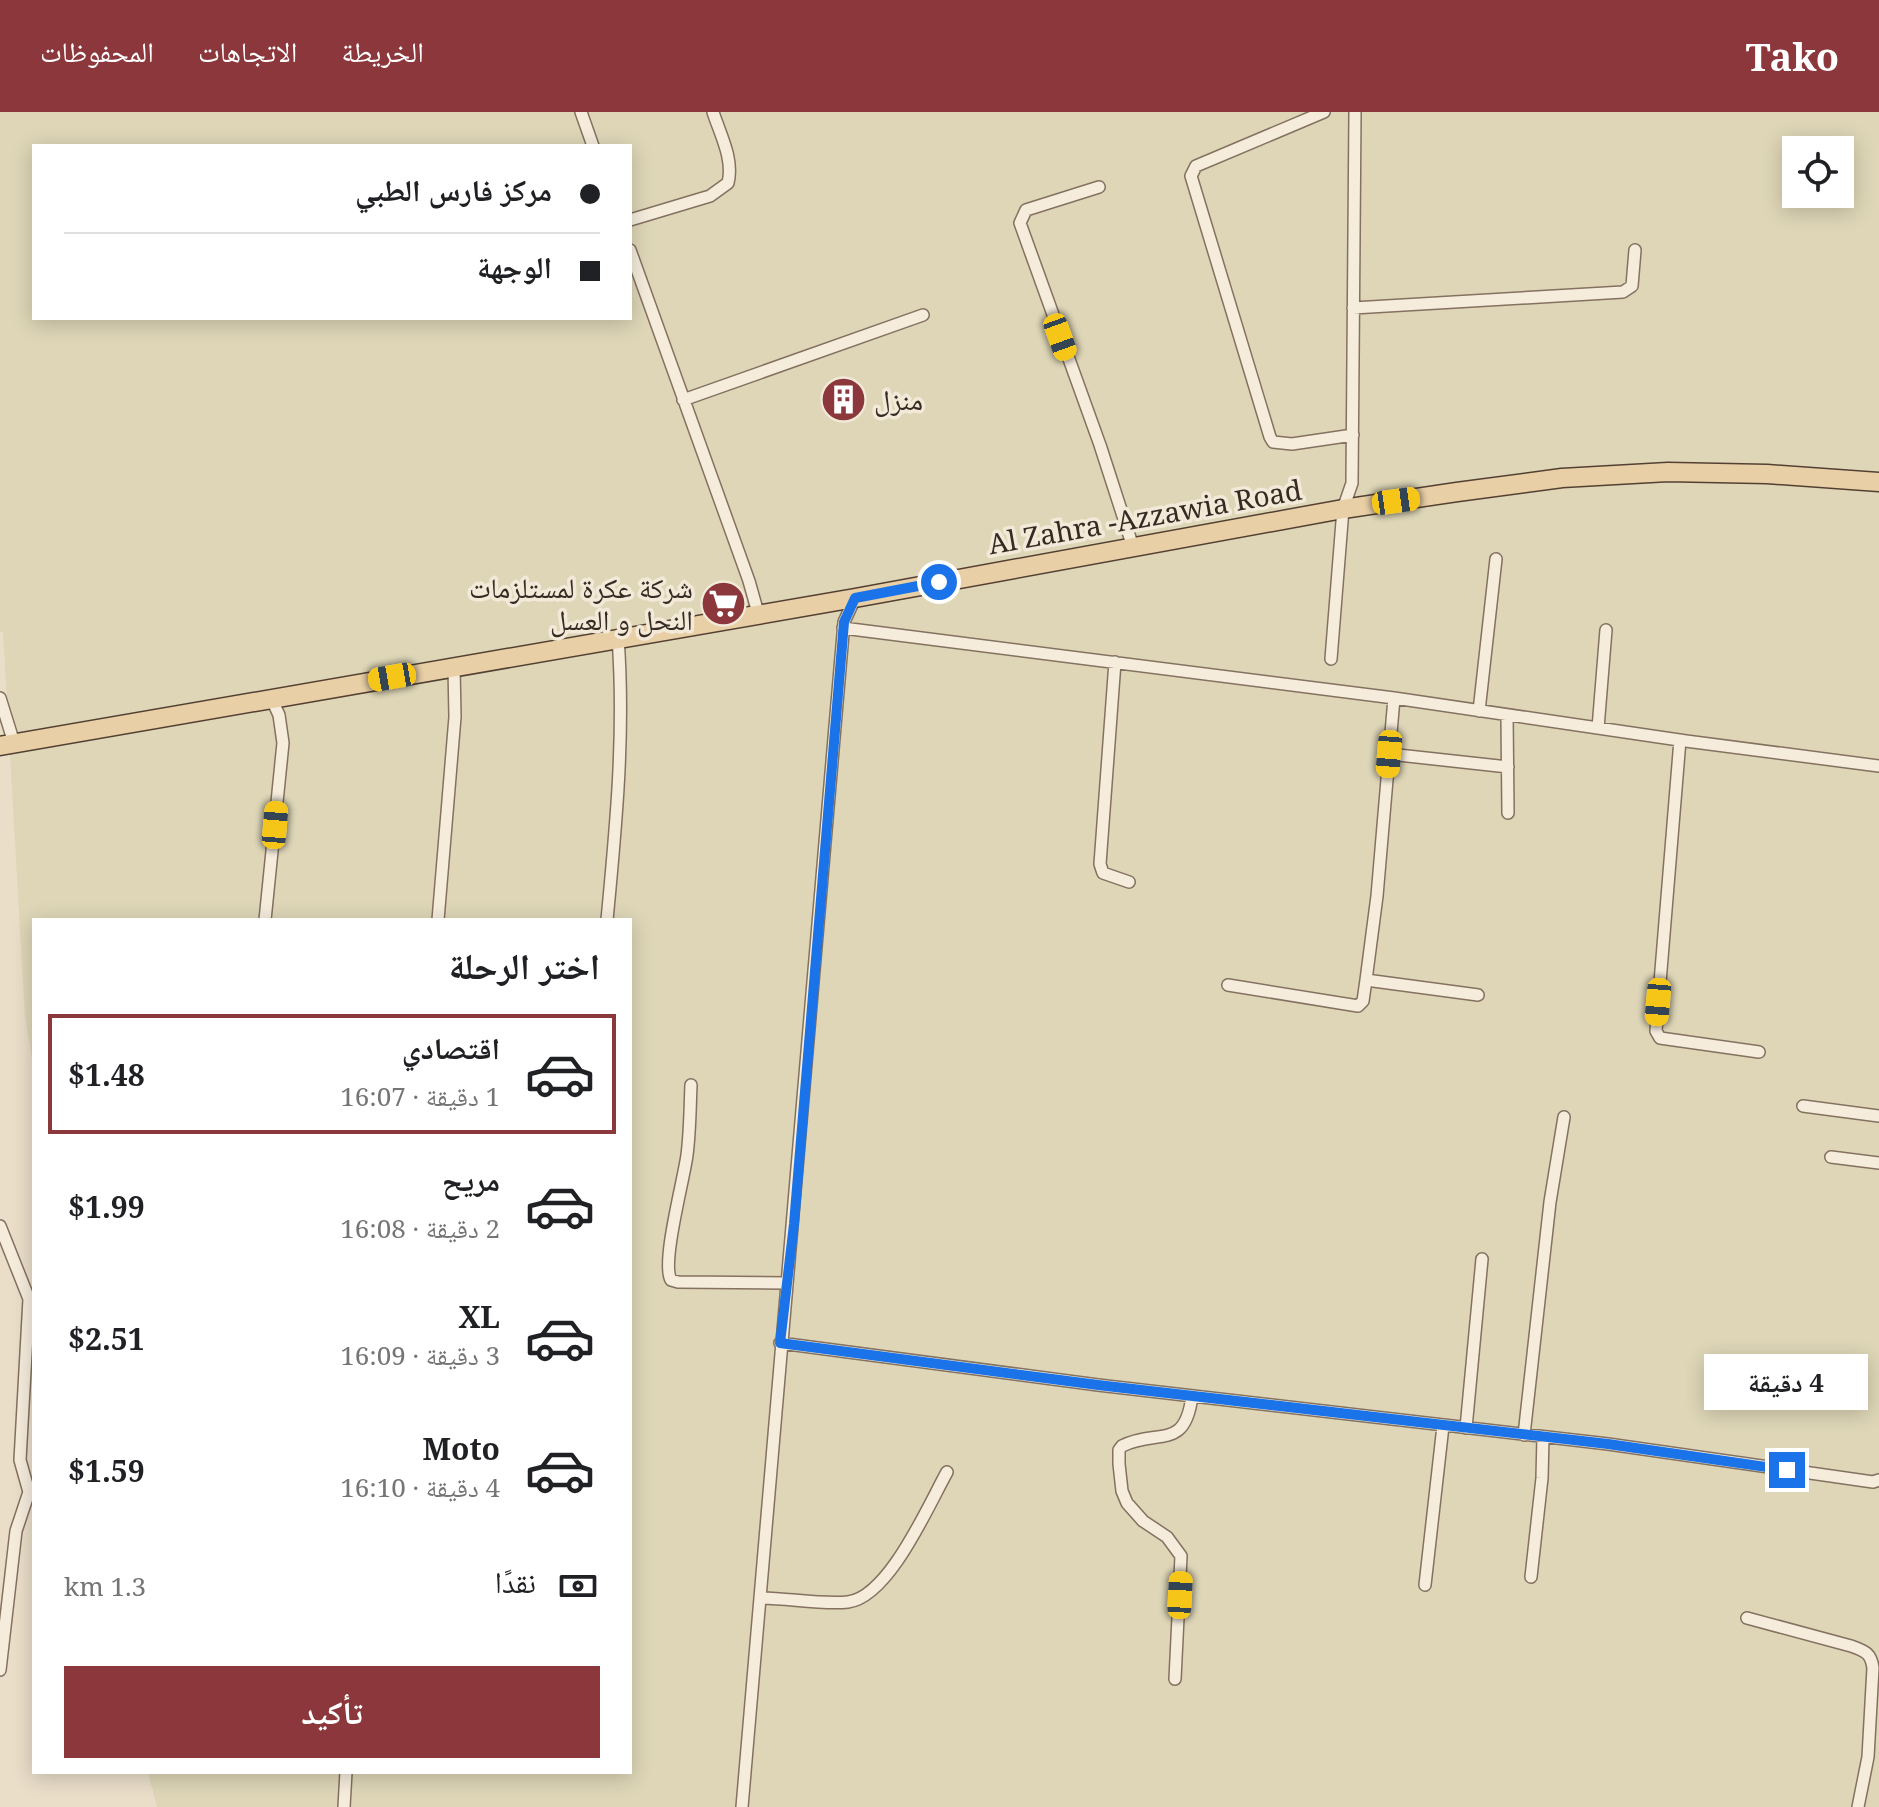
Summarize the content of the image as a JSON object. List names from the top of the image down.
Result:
{
  "streets": {
    "main road": ["Al Zahra -Azzawia Road"]
  },
  "places": {
    "building": ["منزل"],
    "supermarket": ["شركة عكرة لمستلزمات النحل و العسل"]
  },
  "page": {
    "header": "Tako",
    "nav": ["الخريطة", "الاتجاهات", "المحفوظات"],
    "banner": ["مركز فارس الطبي", "الوجهة"],
    "heading": "اختر الرحلة",
    "list": [
      {
        "name": "اقتصادي",
        "note": "1 دقيقة · 16:07",
        "value": "$1.48"
      },
      {
        "name": "مريح",
        "note": "2 دقيقة · 16:08",
        "value": "$1.99"
      },
      {
        "name": "XL",
        "note": "3 دقيقة · 16:09",
        "value": "$2.51"
      },
      {
        "name": "Moto",
        "note": "4 دقيقة · 16:10",
        "value": "$1.59"
      }
    ],
    "bubble": "4 دقيقة",
    "pay": ["نقدًا", "1.3 km"],
    "buttons": "تأكيد"
  }
}
